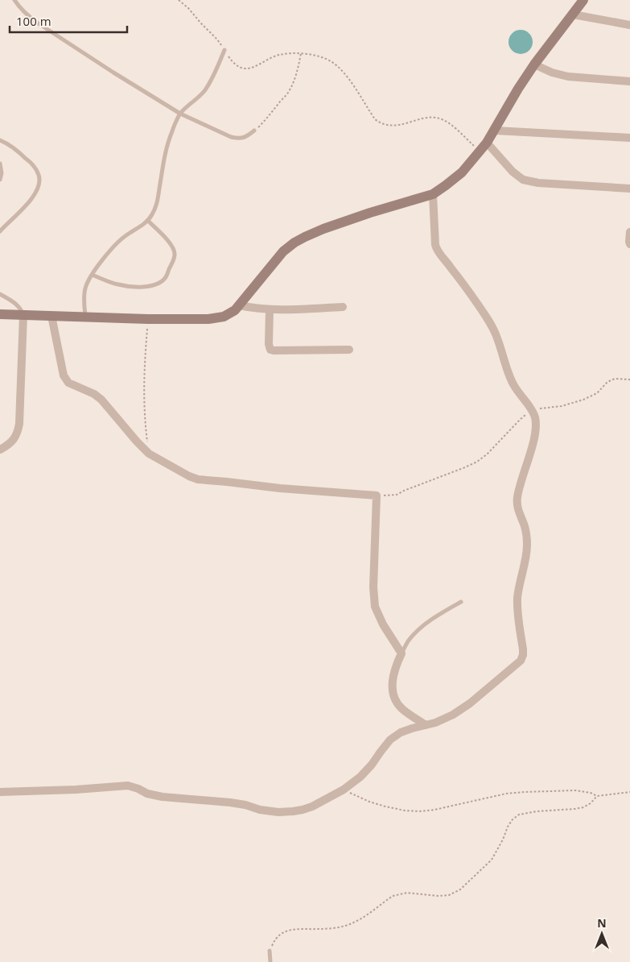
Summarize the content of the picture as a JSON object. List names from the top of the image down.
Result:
{
  "scale_bar": "100 m",
  "north": "top"
}
